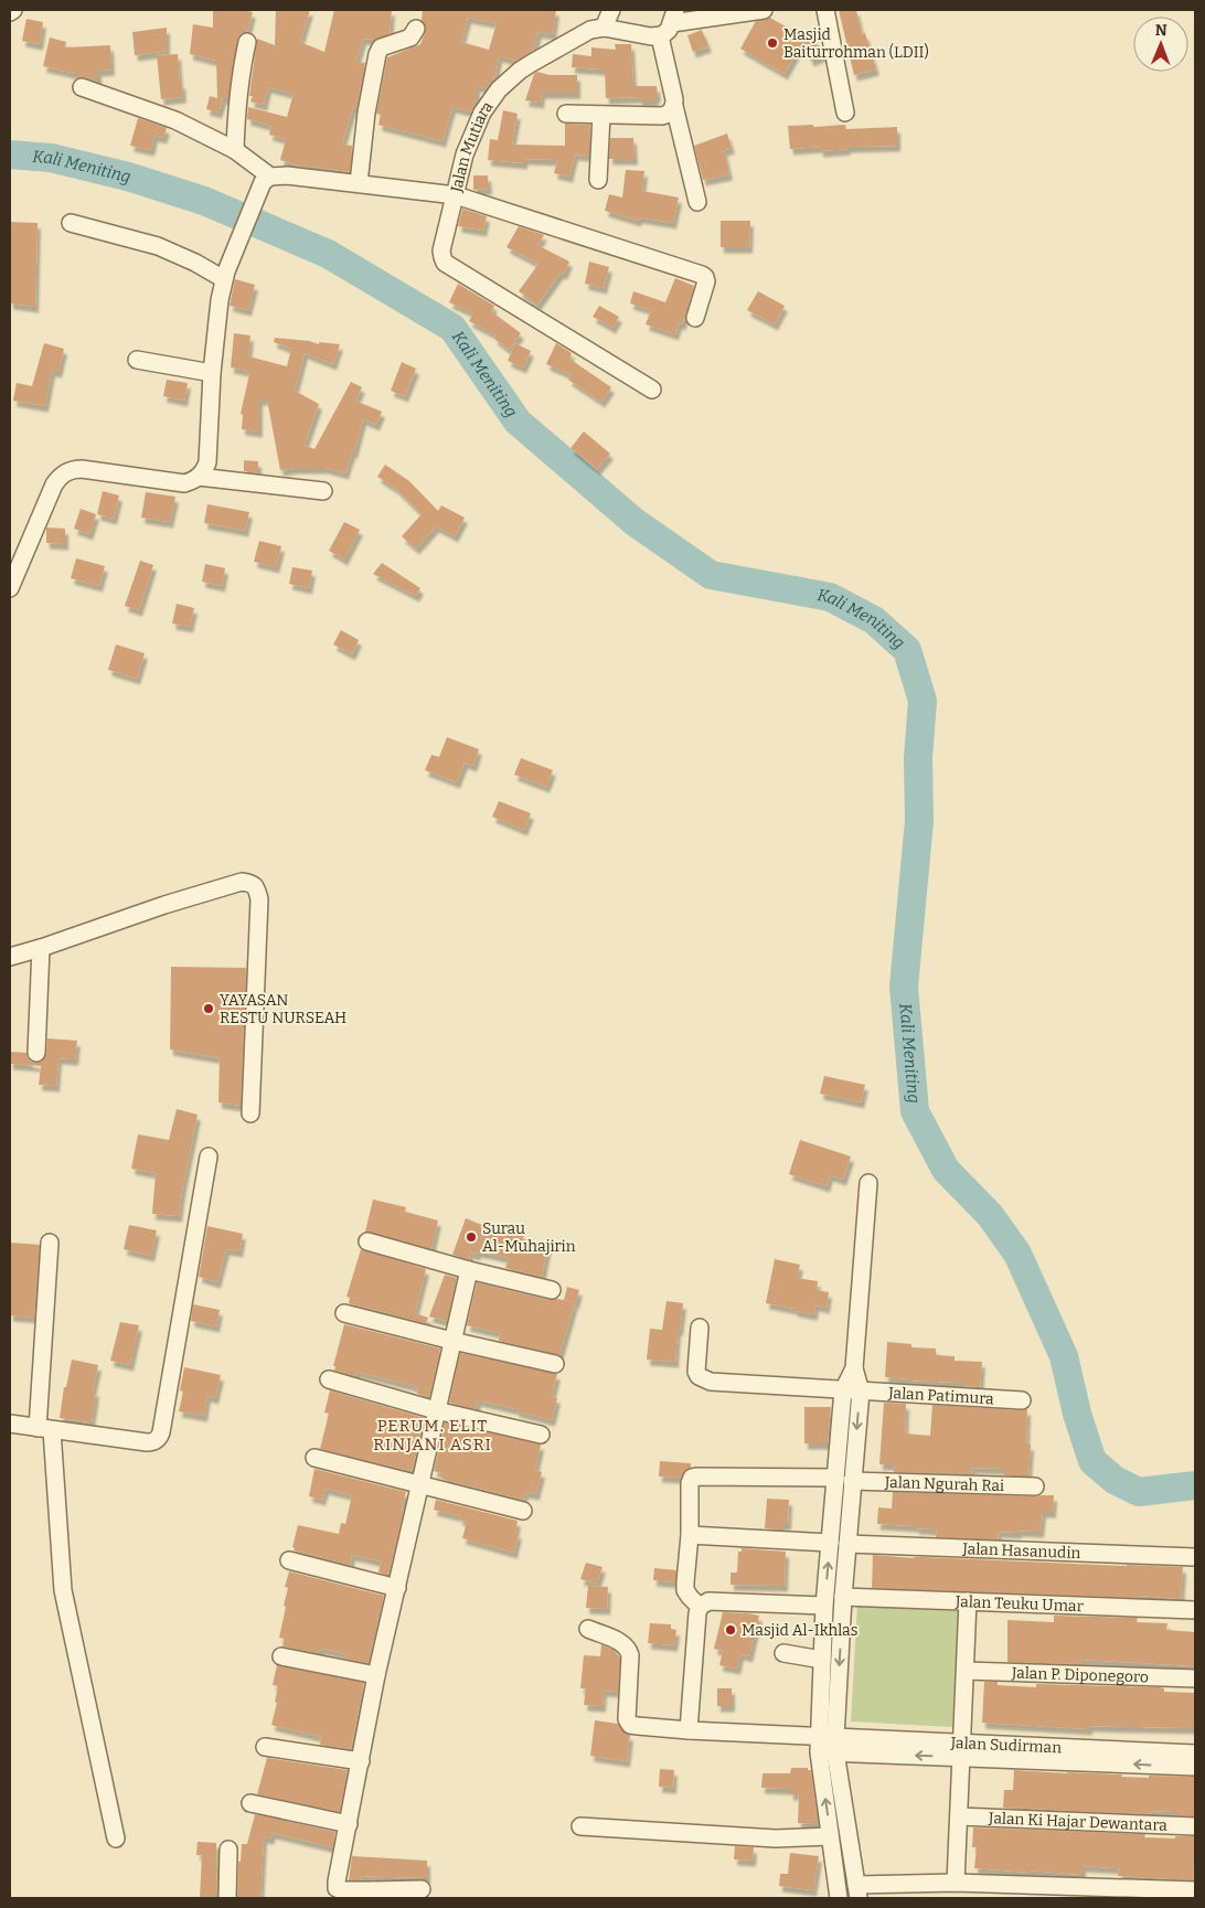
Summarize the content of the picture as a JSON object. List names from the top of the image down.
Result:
{
  "streets": {
    "street": [
      "Jalan Mutiara",
      "Jalan Patimura",
      "Jalan Ngurah Rai",
      "Jalan Hasanudin",
      "Jalan Teuku Umar",
      "Jalan P. Diponegoro",
      "Jalan Sudirman",
      "Jalan Ki Hajar Dewantara"
    ]
  },
  "districts": ["PERUM. ELIT RINJANI ASRI"],
  "water": ["Kali Meniting"],
  "places": [
    "Masjid Baiturrohman (LDII)",
    "YAYASAN RESTU NURSEAH",
    "Surau Al-Muhajirin",
    "Masjid Al-Ikhlas"
  ],
  "north": "top"
}
